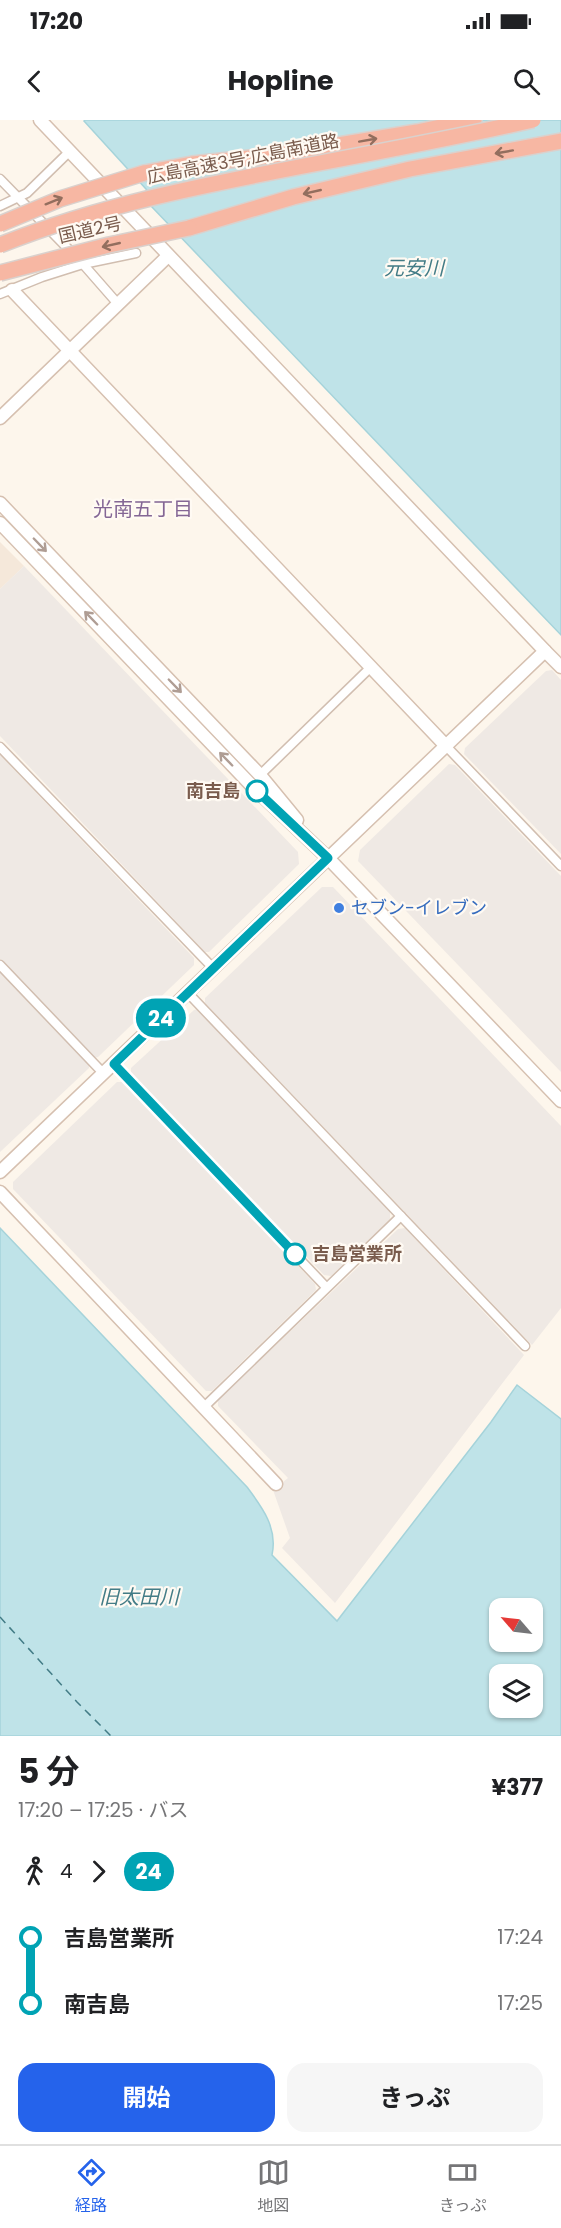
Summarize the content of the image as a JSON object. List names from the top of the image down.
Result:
{
  "streets": {
    "highway": ["広島高速3号;広島南道路", "国道2号"]
  },
  "districts": ["光南五丁目"],
  "water": ["元安川", "旧太田川"],
  "places": ["南吉島", "セブン-イレブン", "吉島営業所"],
  "lines": ["bus line 24"],
  "north": "top left",
  "page": {
    "status": "17:20",
    "header": "Hopline",
    "on_map": "24",
    "heading": ["5 分", "17:20 – 17:25 · バス", "¥377"],
    "legs": ["4", "24"],
    "list": [
      {
        "name": "吉島営業所",
        "value": "17:24"
      },
      {
        "name": "南吉島",
        "value": "17:25"
      }
    ],
    "buttons": ["開始", "きっぷ"],
    "tabs": ["経路", "地図", "きっぷ"]
  }
}
